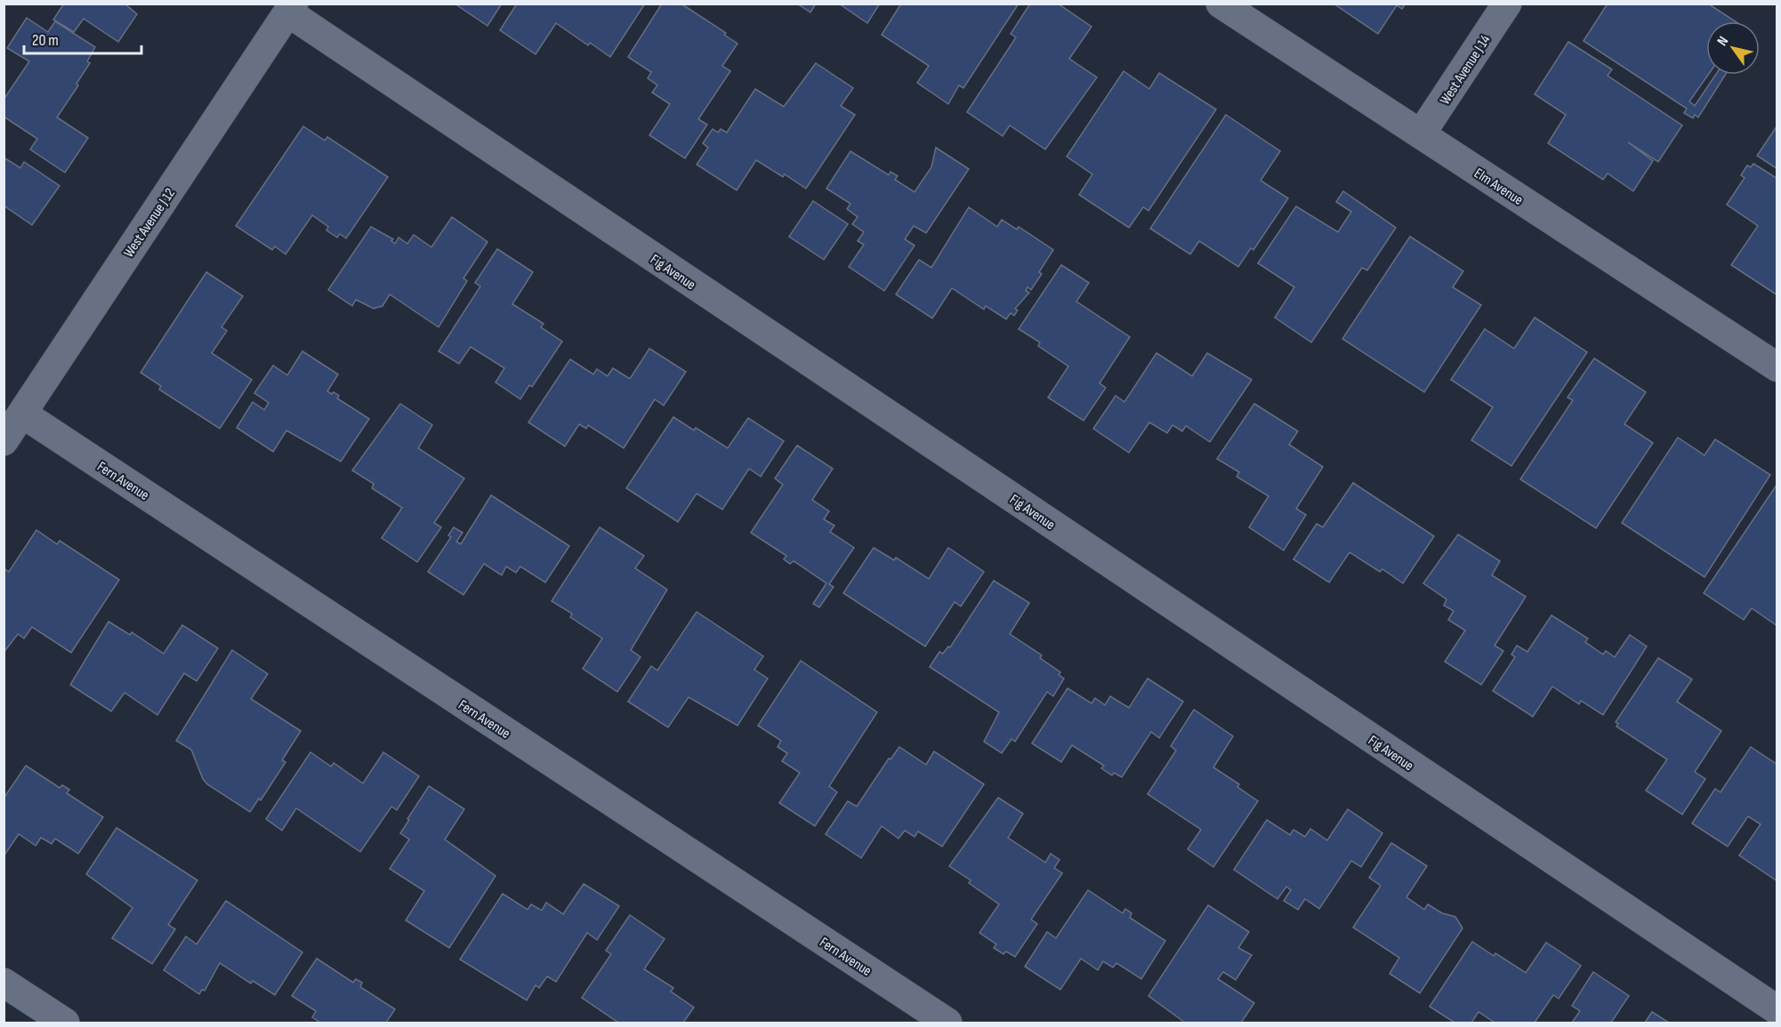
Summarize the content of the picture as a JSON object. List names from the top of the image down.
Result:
{
  "streets": {
    "street": [
      "West Avenue J 14",
      "Elm Avenue",
      "West Avenue J 12",
      "Fig Avenue",
      "Fern Avenue"
    ]
  },
  "crossings": [
    ["West Avenue J 14", "Elm Avenue"],
    ["West Avenue J 12", "Fig Avenue"],
    ["West Avenue J 12", "Fern Avenue"]
  ],
  "scale_bar": "20 m",
  "north": "top left"
}
